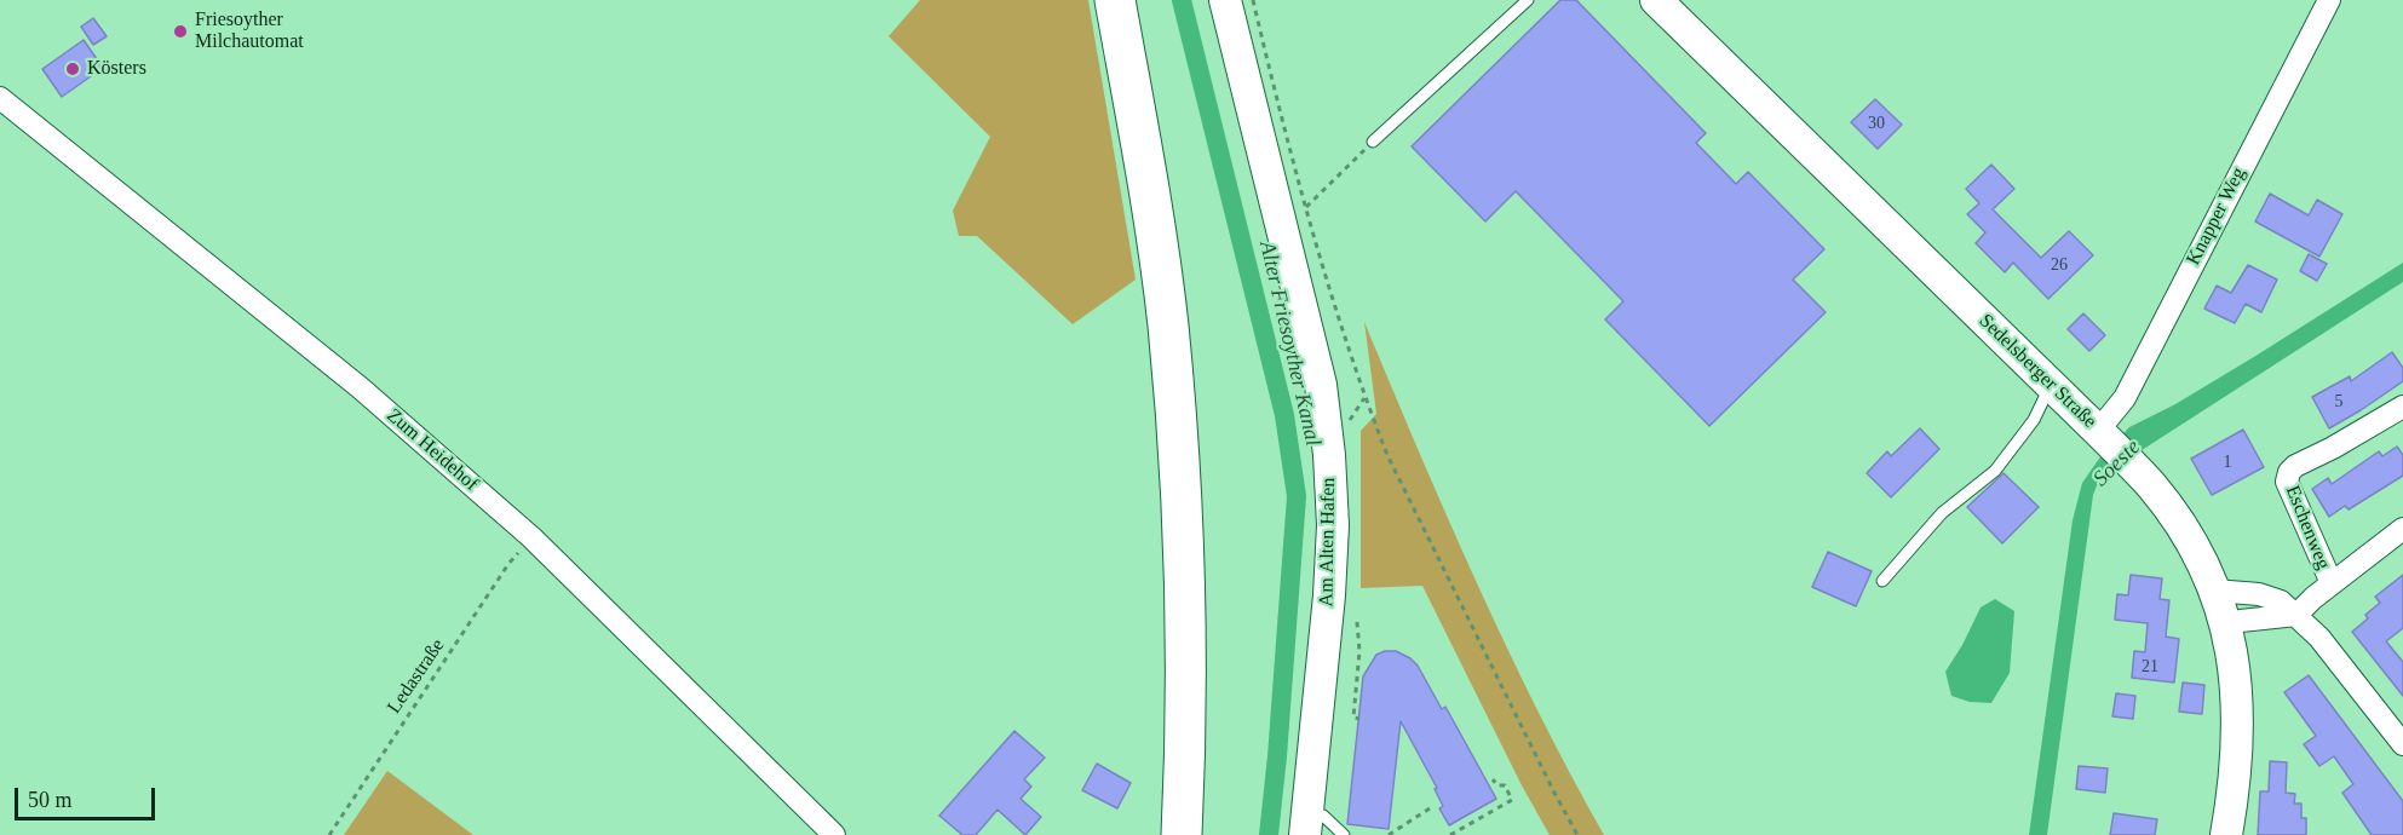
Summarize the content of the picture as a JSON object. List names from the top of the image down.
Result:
{
  "streets": {
    "street": [
      "Knapper Weg",
      "Sedelsberger Straße",
      "Zum Heidehof",
      "Eschenweg",
      "Am Alten Hafen"
    ],
    "path": ["Ledastraße"]
  },
  "crossings": [
    ["Knapper Weg", "Sedelsberger Straße"],
    ["Zum Heidehof", "Ledastraße"]
  ],
  "water": ["Alter Friesoyther Kanal", "Soeste"],
  "places": ["Friesoyther Milchautomat", "Kösters"],
  "house_numbers": [
    "30",
    "26",
    "5",
    "1",
    "21"
  ],
  "scale_bar": "50 m"
}
